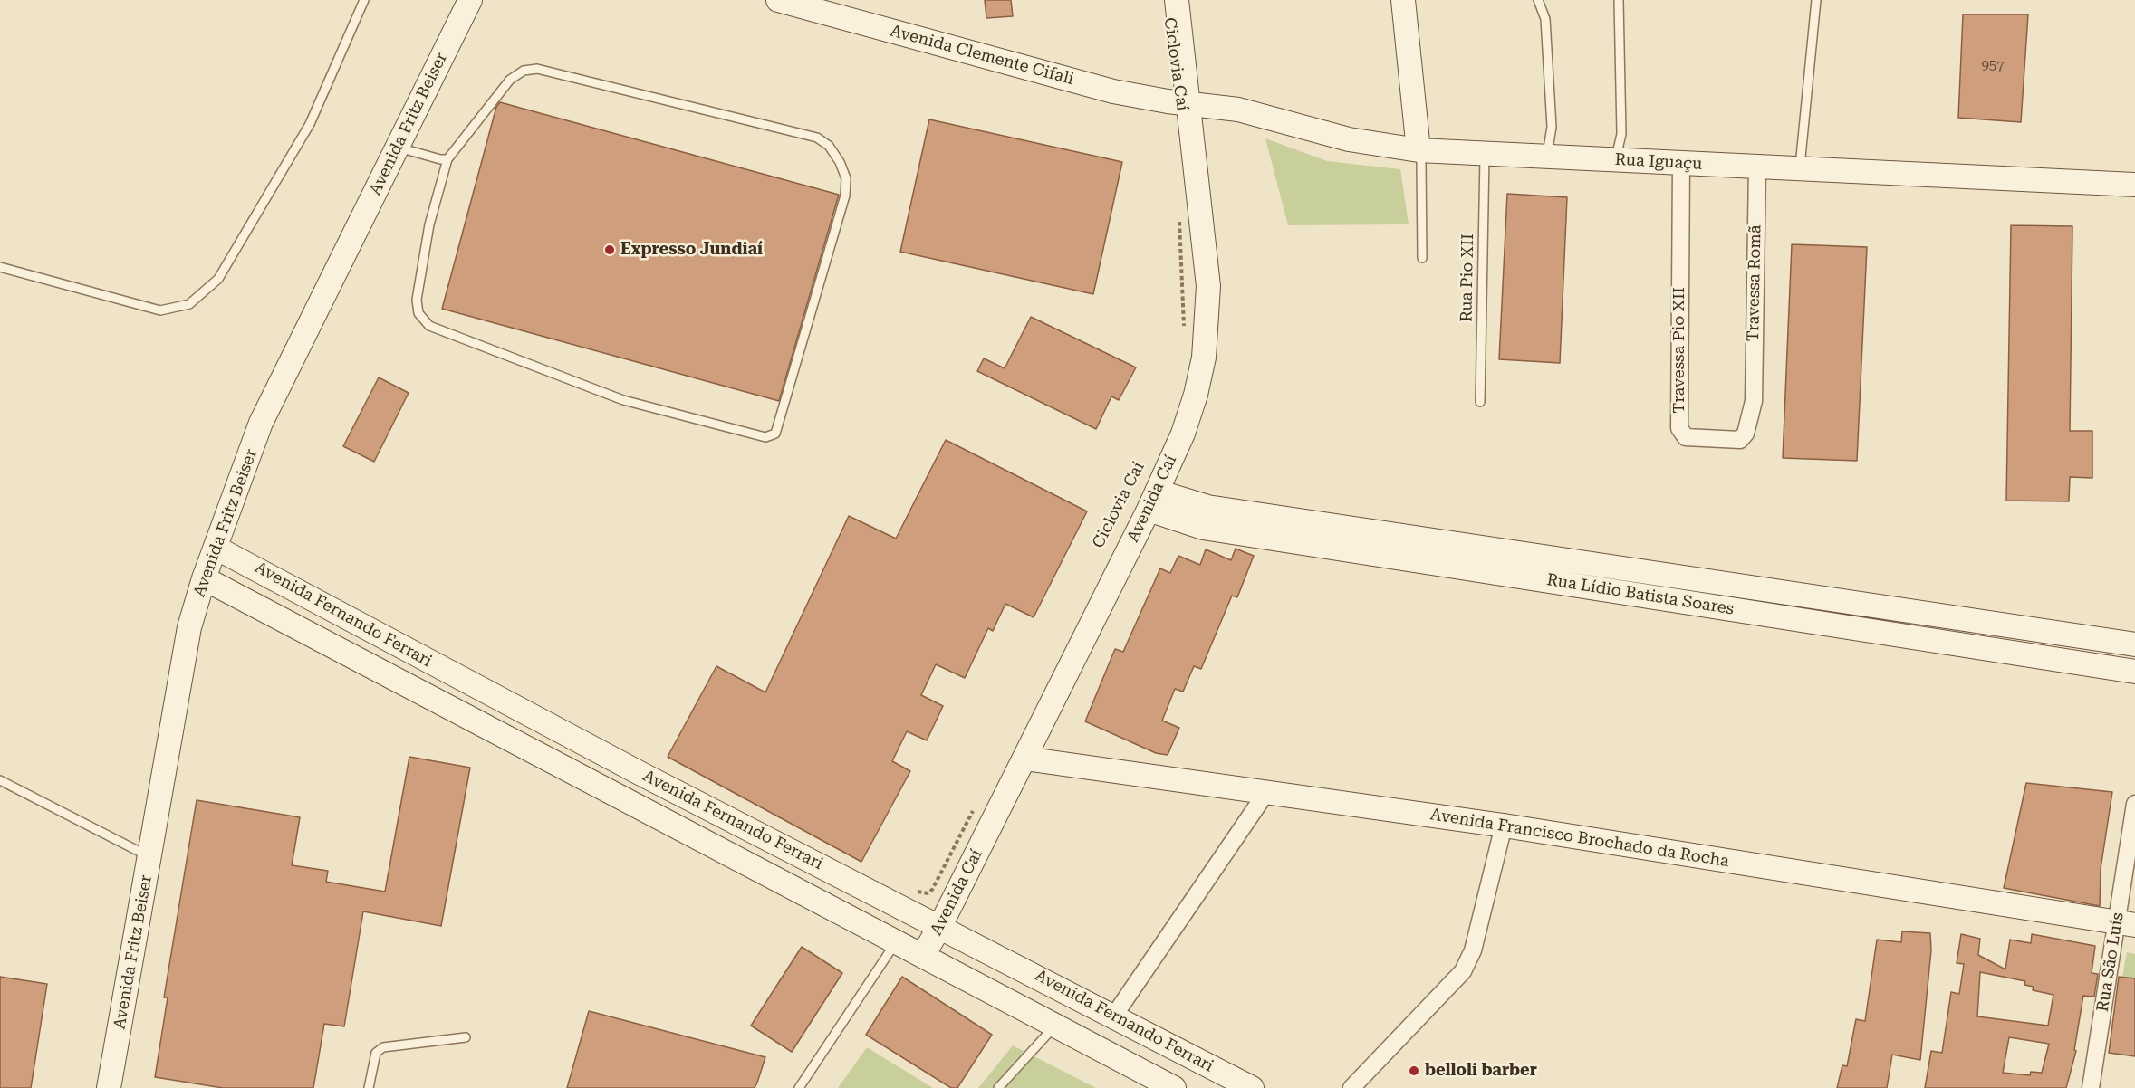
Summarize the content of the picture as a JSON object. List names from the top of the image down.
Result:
{
  "streets": {
    "main road": [
      "Avenida Clemente Cifali",
      "Avenida Fritz Beiser",
      "Rua Iguaçu",
      "Avenida Caí",
      "Rua Lídio Batista Soares",
      "Avenida Fernando Ferrari",
      "Avenida Francisco Brochado da Rocha"
    ],
    "street": ["Travessa Romã", "Travessa Pio XII", "Rua São Luís"],
    "lane": ["Rua Pio XII"]
  },
  "crossings": [
    ["Avenida Clemente Cifali", "Rua Iguaçu"],
    ["Avenida Clemente Cifali", "Avenida Caí"],
    ["Avenida Fritz Beiser", "Avenida Fernando Ferrari"],
    ["Rua Iguaçu", "Rua Pio XII"],
    ["Rua Iguaçu", "Travessa Romã"],
    ["Rua Iguaçu", "Travessa Pio XII"],
    ["Rua Iguaçu", "Avenida Caí"],
    ["Travessa Romã", "Travessa Pio XII"],
    ["Avenida Caí", "Rua Lídio Batista Soares"],
    ["Avenida Caí", "Avenida Fernando Ferrari"],
    ["Avenida Caí", "Avenida Francisco Brochado da Rocha"],
    ["Avenida Francisco Brochado da Rocha", "Rua São Luís"]
  ],
  "places": ["Expresso Jundiaí", "belloli barber"],
  "house_numbers": ["957"]
}
